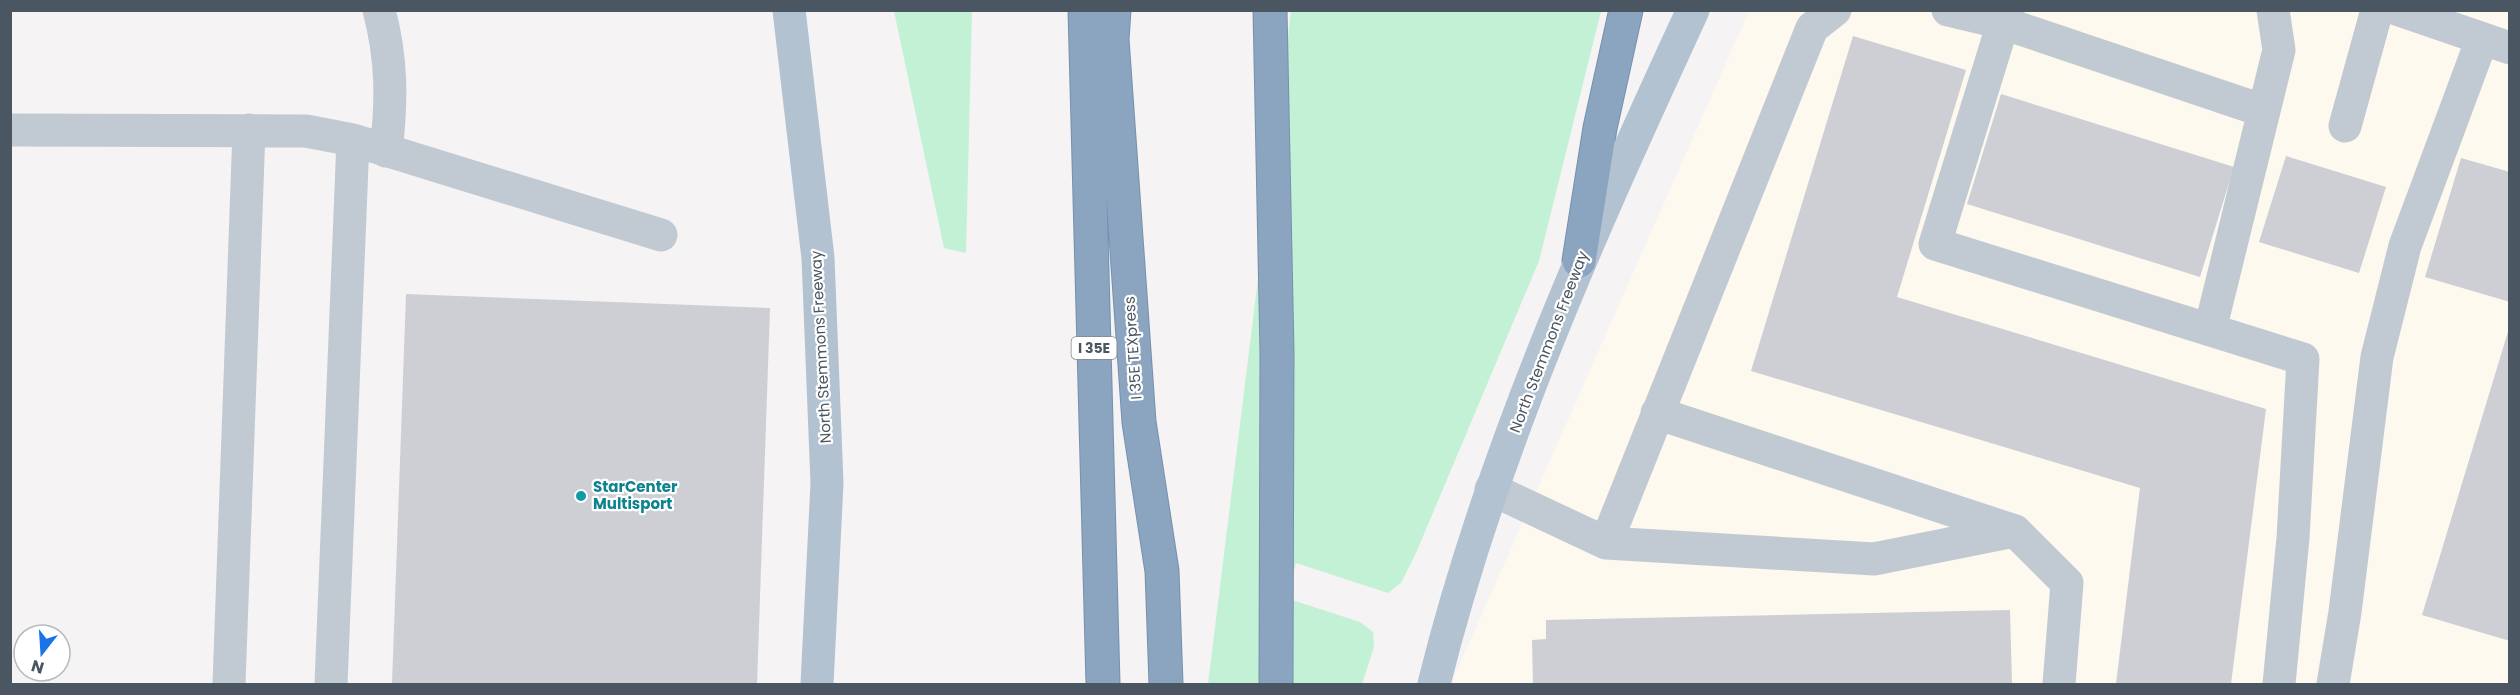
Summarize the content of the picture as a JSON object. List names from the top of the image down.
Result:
{
  "streets": {
    "highway": ["I 35E", "I 35E TEXpress"],
    "main road": ["North Stemmons Freeway"]
  },
  "places": ["StarCenter Multisport"],
  "north": "bottom"
}
